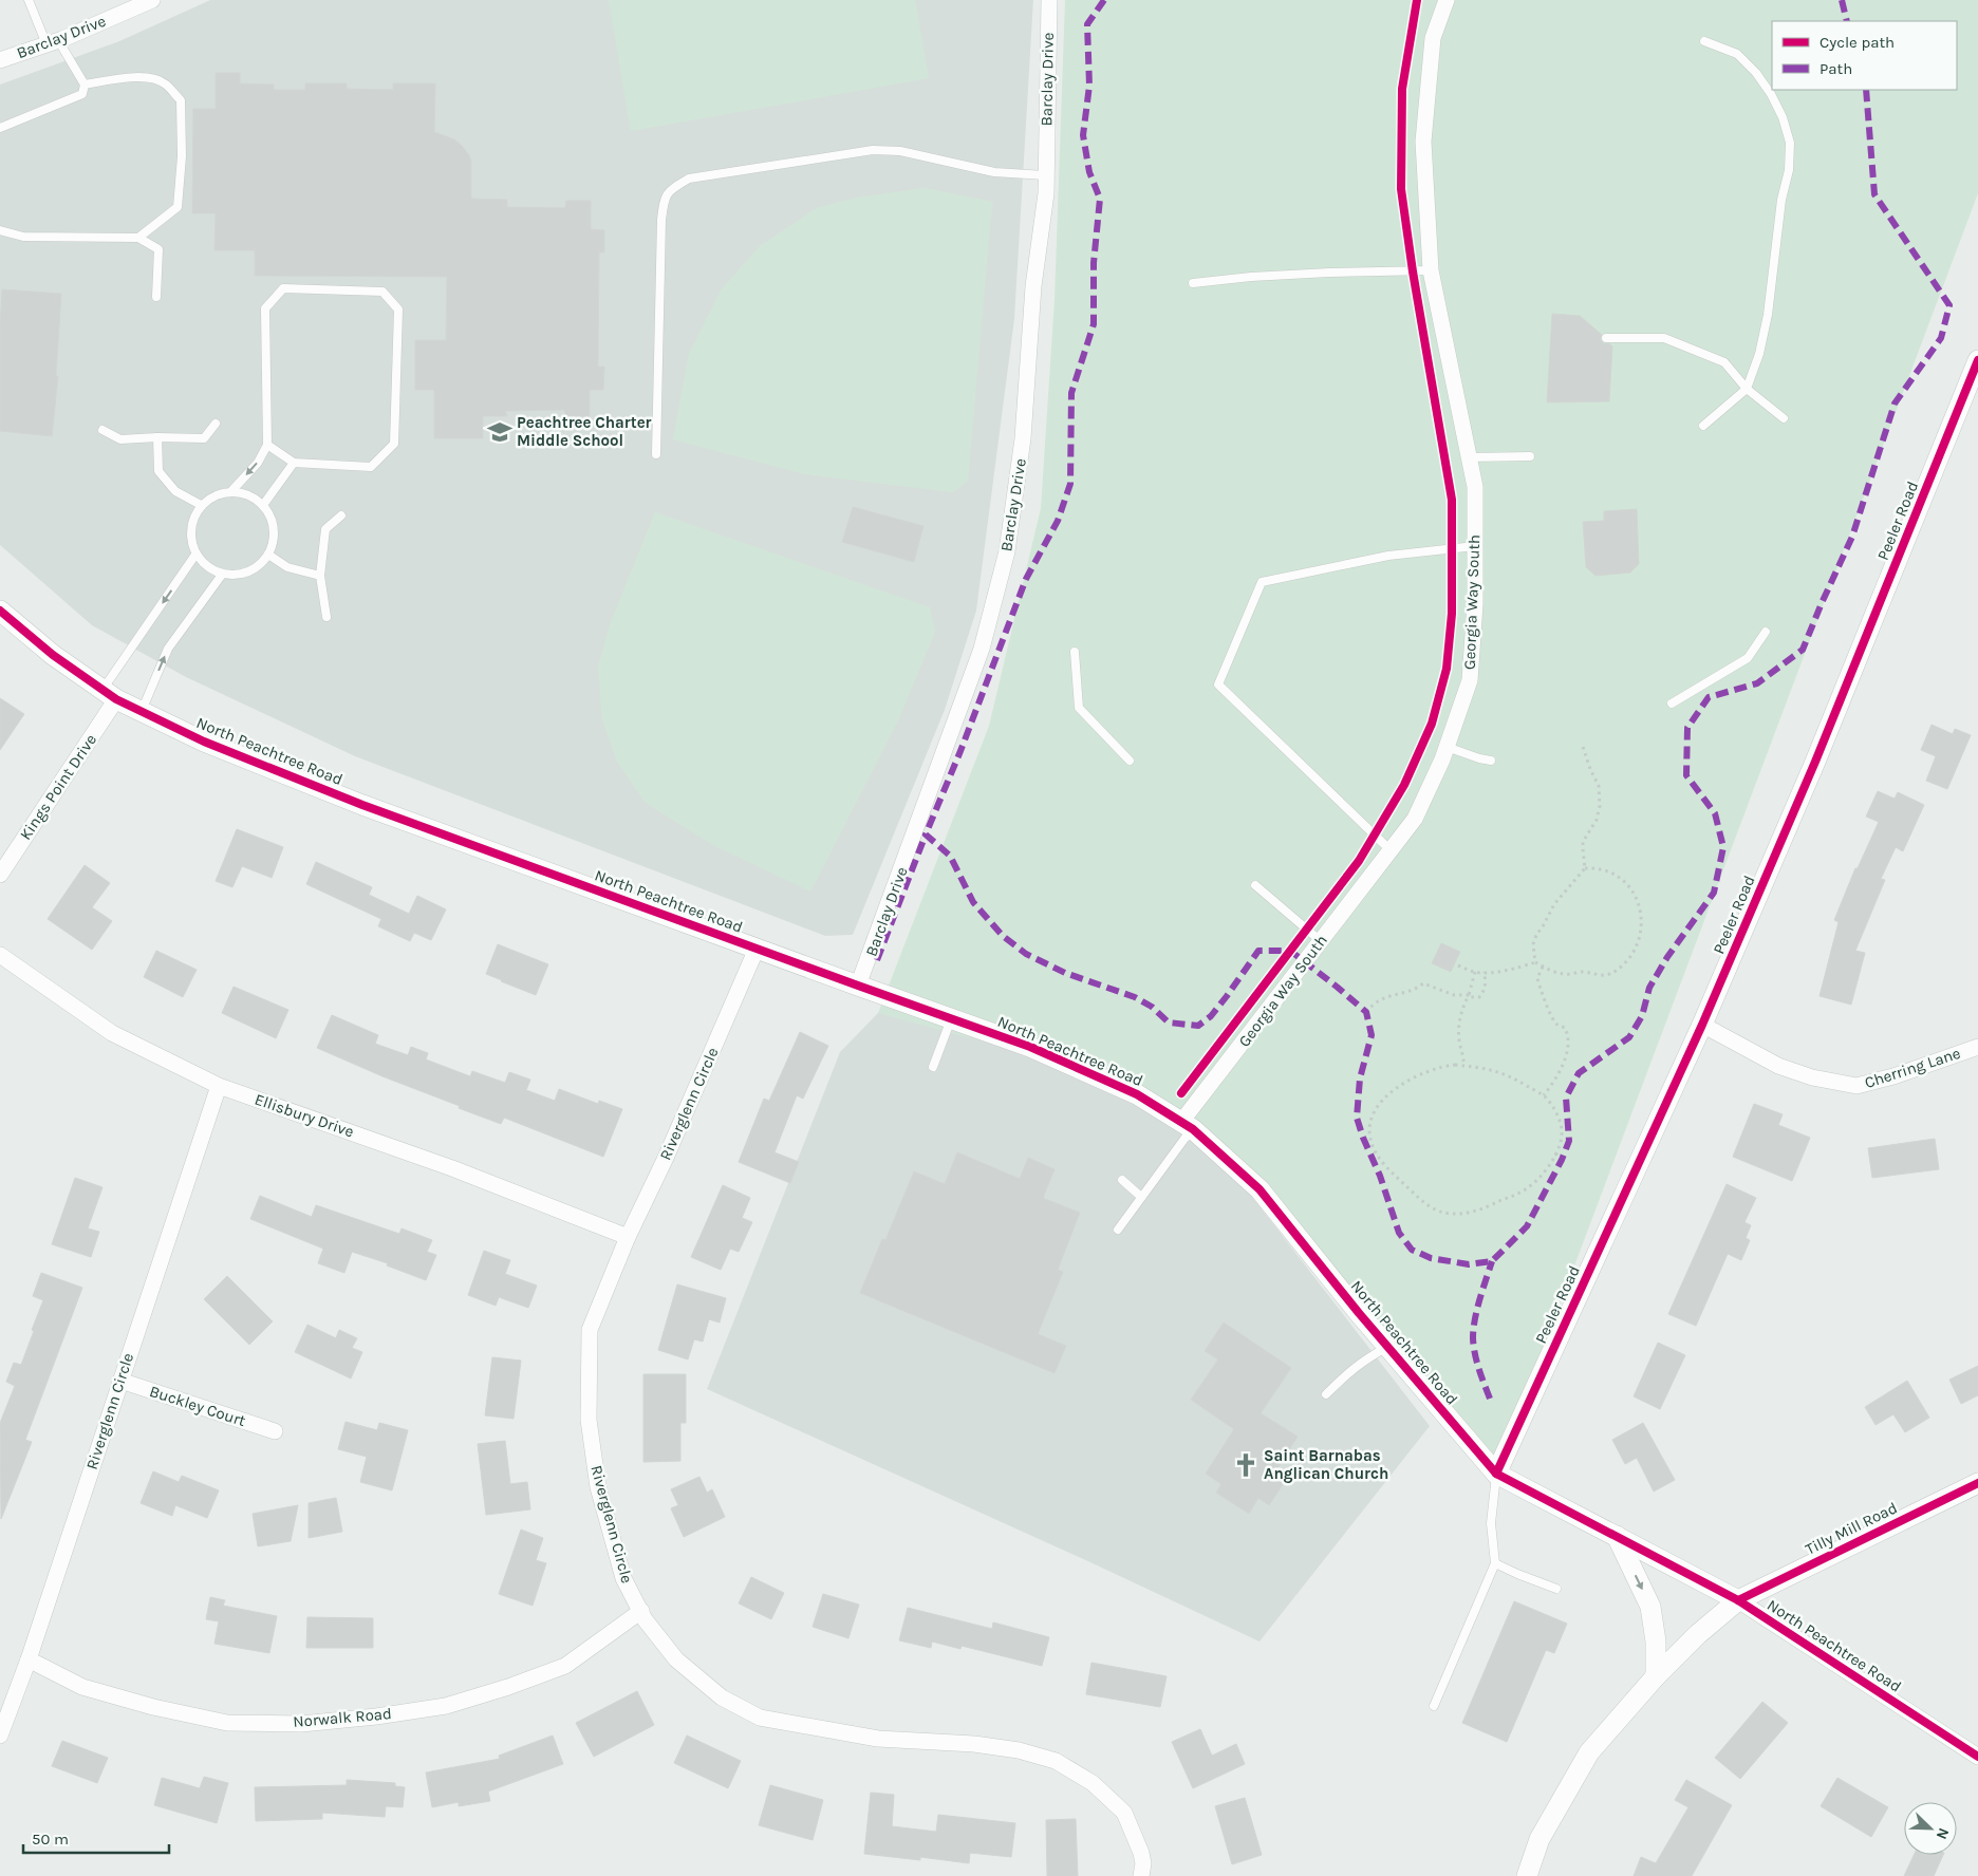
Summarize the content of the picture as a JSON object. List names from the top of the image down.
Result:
{
  "streets": {
    "street": [
      "Barclay Drive",
      "Peeler Road",
      "Georgia Way South",
      "North Peachtree Road",
      "Kings Point Drive",
      "Cherring Lane",
      "Riverglenn Circle",
      "Ellisbury Drive",
      "Buckley Court",
      "Tilly Mill Road",
      "Norwalk Road"
    ]
  },
  "crossings": [
    ["Barclay Drive", "North Peachtree Road"],
    ["Peeler Road", "North Peachtree Road"],
    ["Peeler Road", "Cherring Lane"],
    ["Georgia Way South", "North Peachtree Road"],
    ["North Peachtree Road", "Kings Point Drive"],
    ["North Peachtree Road", "Riverglenn Circle"],
    ["North Peachtree Road", "Tilly Mill Road"],
    ["Riverglenn Circle", "Ellisbury Drive"],
    ["Riverglenn Circle", "Buckley Court"],
    ["Riverglenn Circle", "Norwalk Road"]
  ],
  "places": {
    "school or university": ["Peachtree Charter Middle School"],
    "church": ["Saint Barnabas Anglican Church"]
  },
  "legend": ["Cycle path", "Path"],
  "scale_bar": "50 m",
  "north": "bottom right"
}
